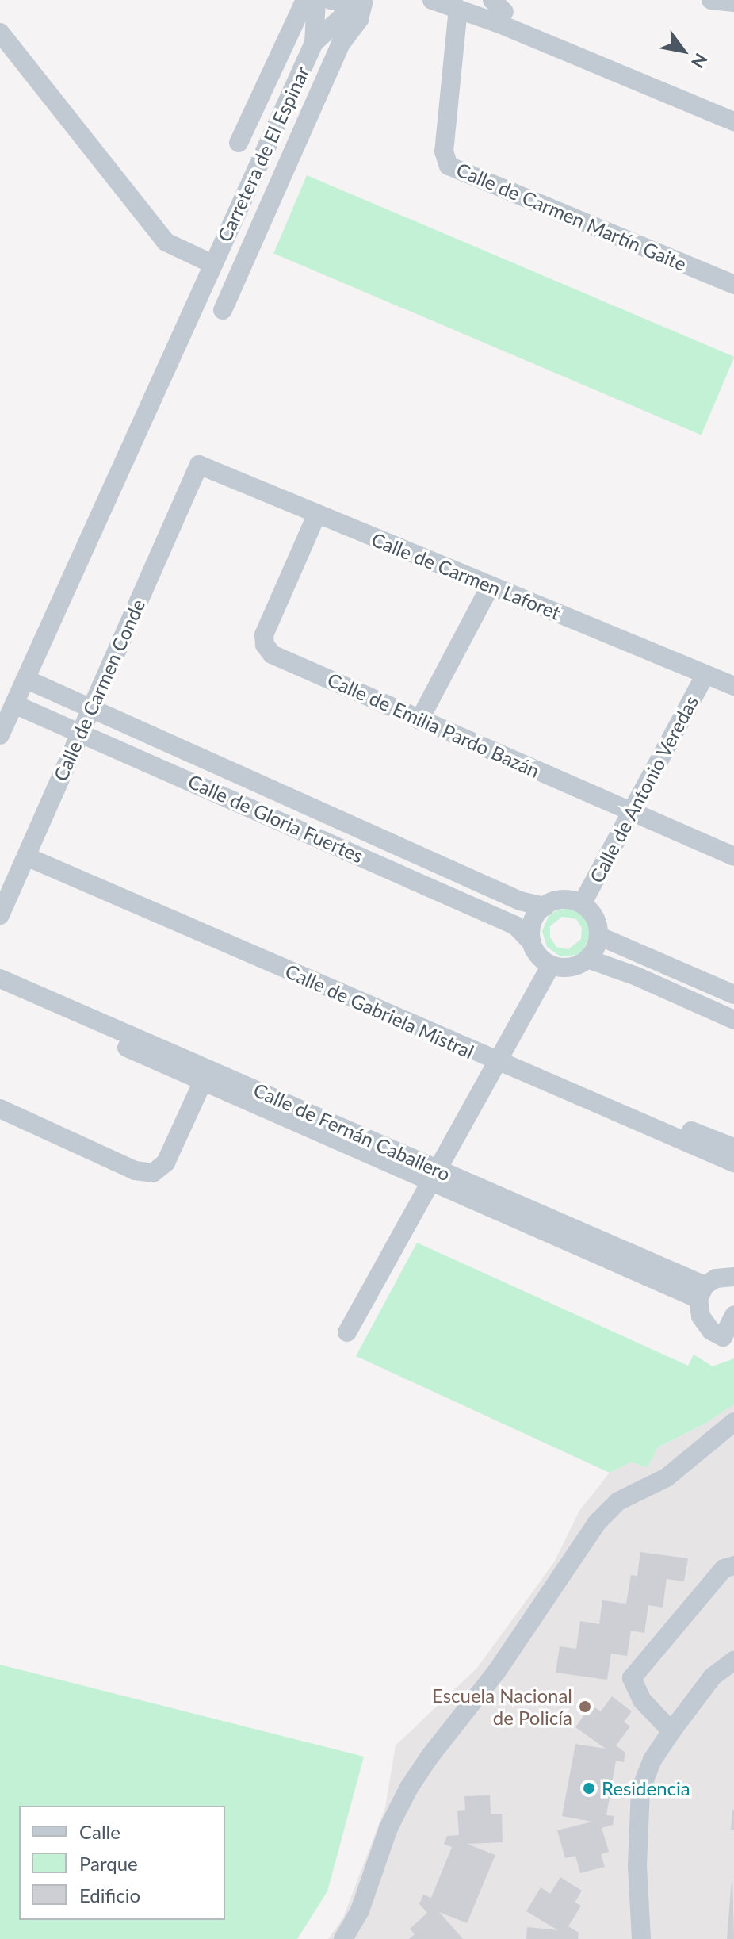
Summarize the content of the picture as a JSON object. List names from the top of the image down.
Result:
{
  "streets": {
    "street": [
      "Carretera de El Espinar",
      "Calle de Carmen Martín Gaite",
      "Calle de Carmen Laforet",
      "Calle de Carmen Conde",
      "Calle de Emilia Pardo Bazán",
      "Calle de Antonio Veredas",
      "Calle de Gloria Fuertes",
      "Calle de Gabriela Mistral",
      "Calle de Fernán Caballero"
    ]
  },
  "crossings": [
    ["Carretera de El Espinar", "Calle de Gloria Fuertes"],
    ["Calle de Carmen Laforet", "Calle de Carmen Conde"],
    ["Calle de Carmen Laforet", "Calle de Emilia Pardo Bazán"],
    ["Calle de Carmen Laforet", "Calle de Antonio Veredas"],
    ["Calle de Carmen Conde", "Calle de Gloria Fuertes"],
    ["Calle de Carmen Conde", "Calle de Gabriela Mistral"],
    ["Calle de Emilia Pardo Bazán", "Calle de Antonio Veredas"],
    ["Calle de Antonio Veredas", "Calle de Gloria Fuertes"]
  ],
  "places": ["Escuela Nacional de Policía", "Residencia"],
  "legend": ["Calle", "Parque", "Edificio"],
  "north": "bottom right"
}
